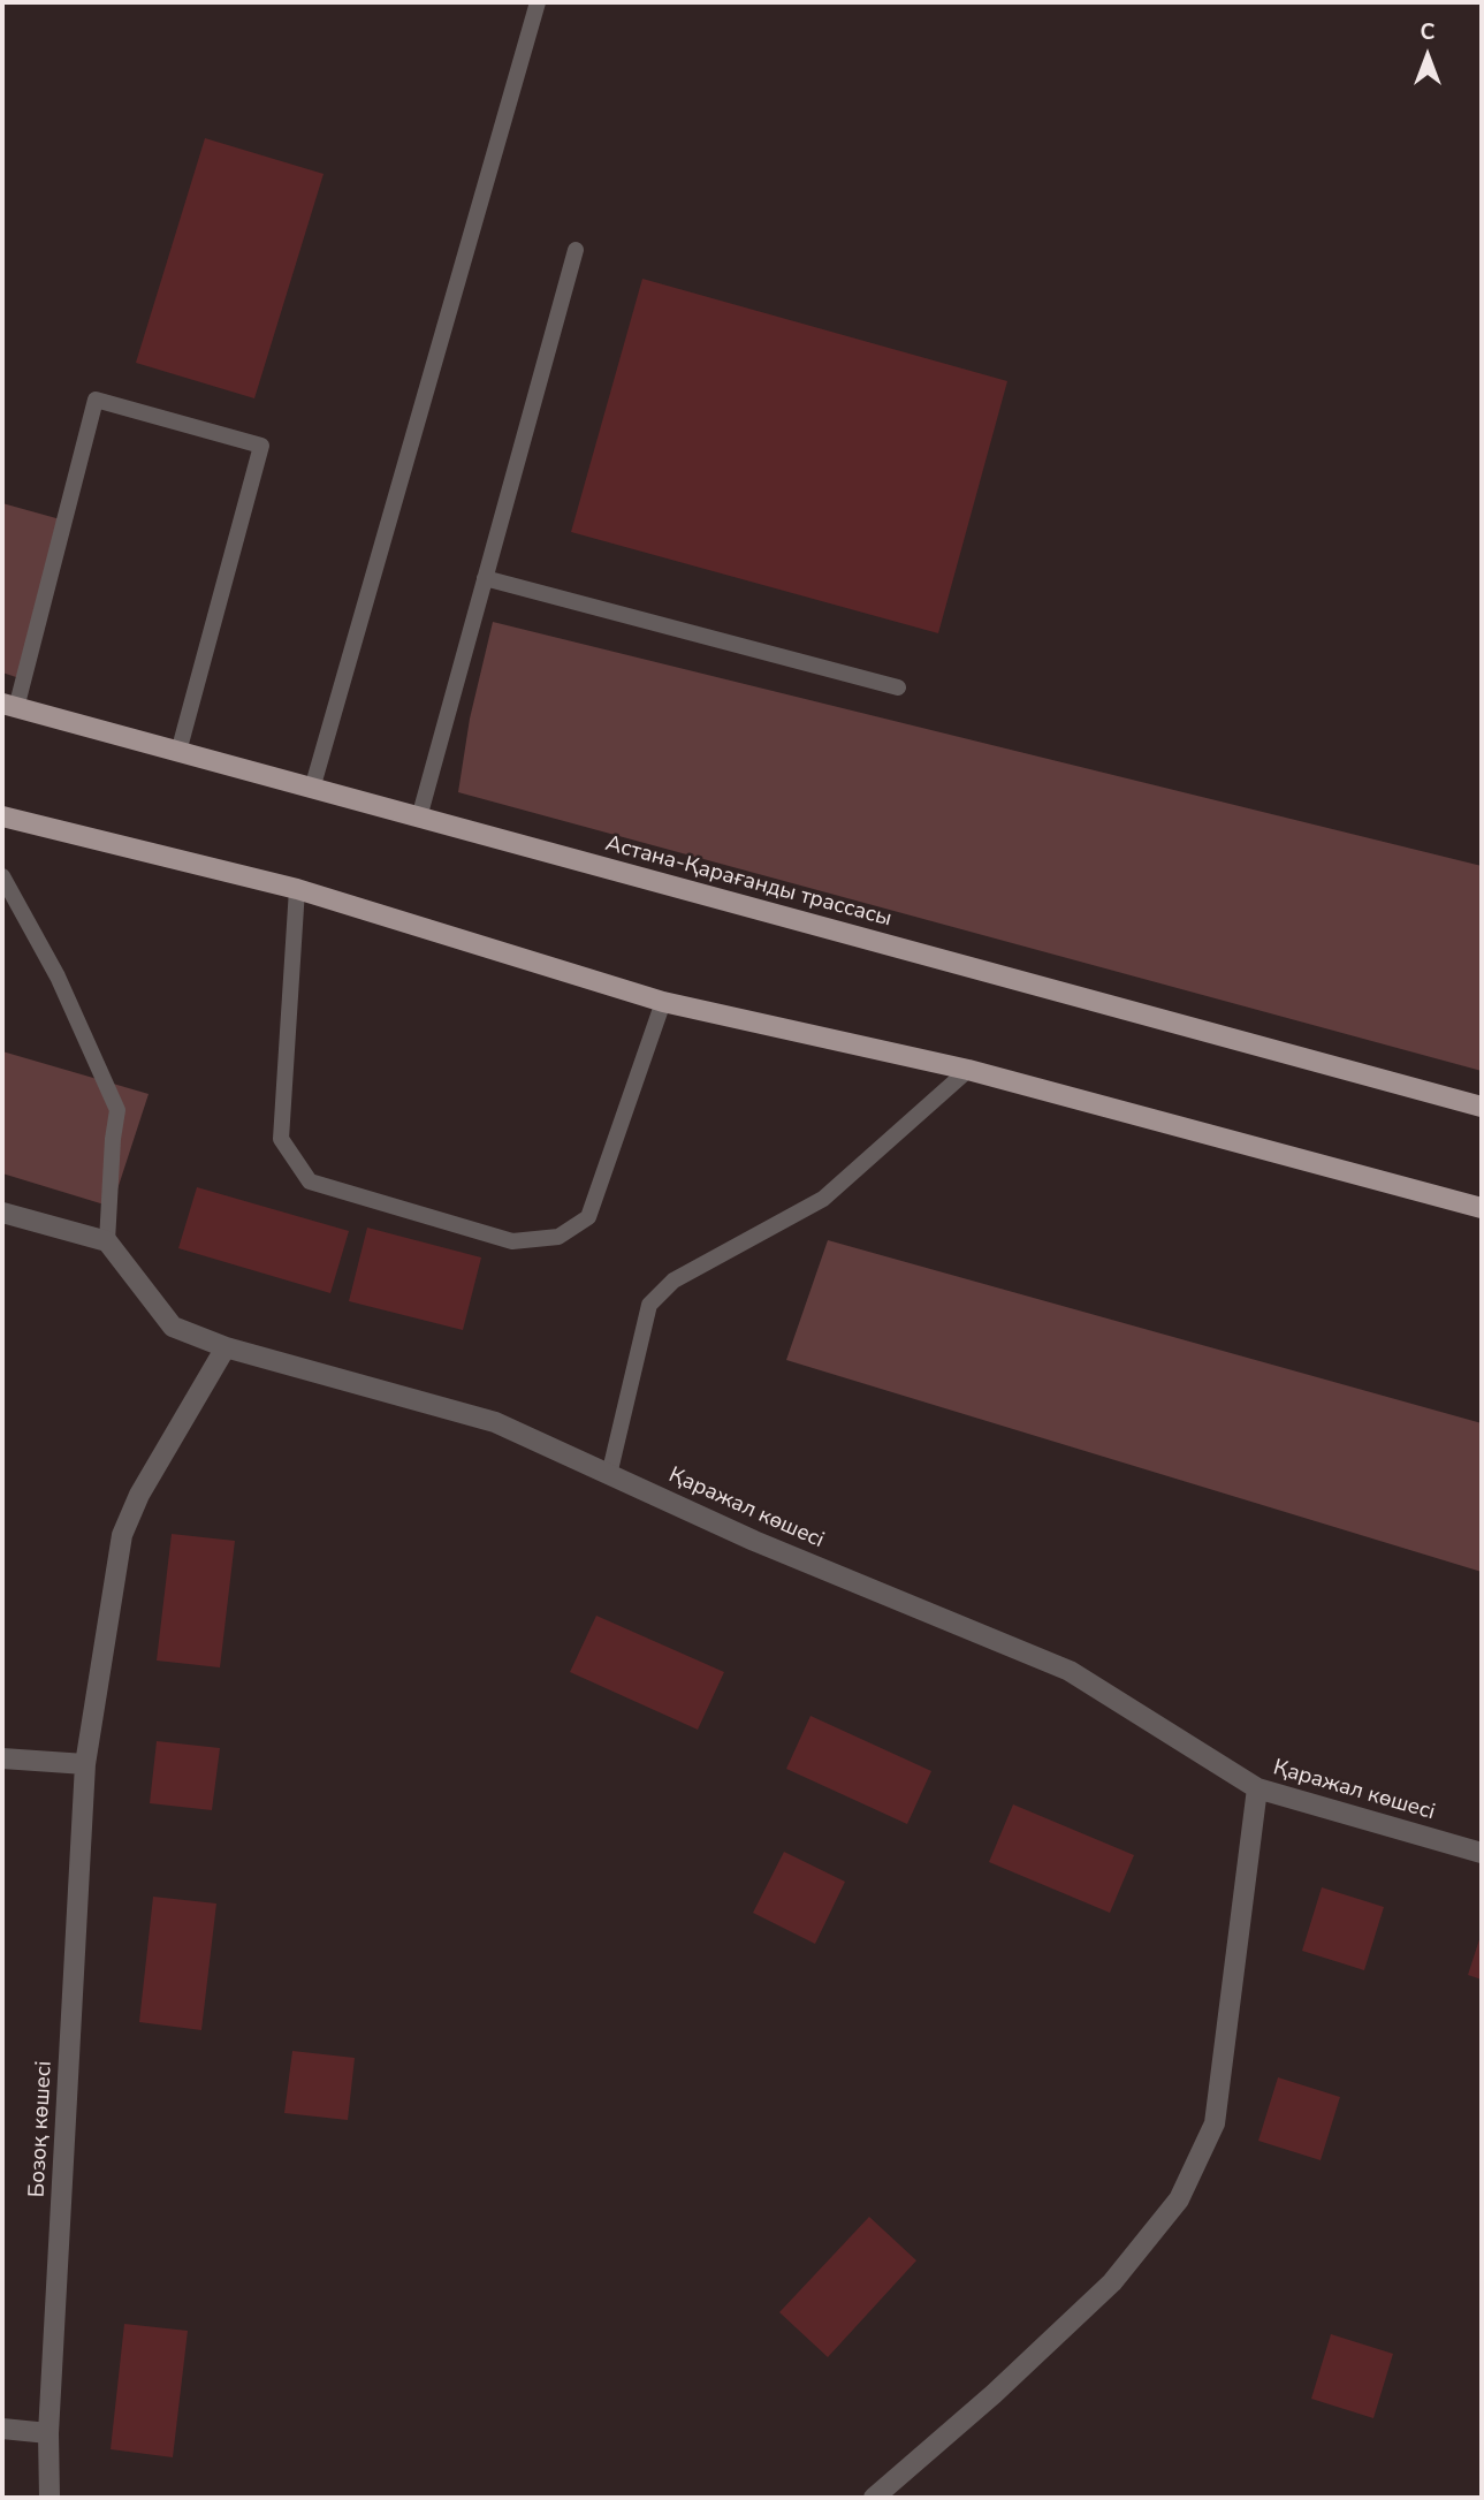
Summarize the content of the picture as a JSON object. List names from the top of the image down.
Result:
{
  "streets": {
    "main road": ["Астана-Қарағанды трассасы"],
    "street": ["Қаражал көшесі", "Бозоқ көшесі"]
  },
  "crossings": [
    ["Қаражал көшесі", "Бозоқ көшесі"]
  ],
  "north": "top"
}
